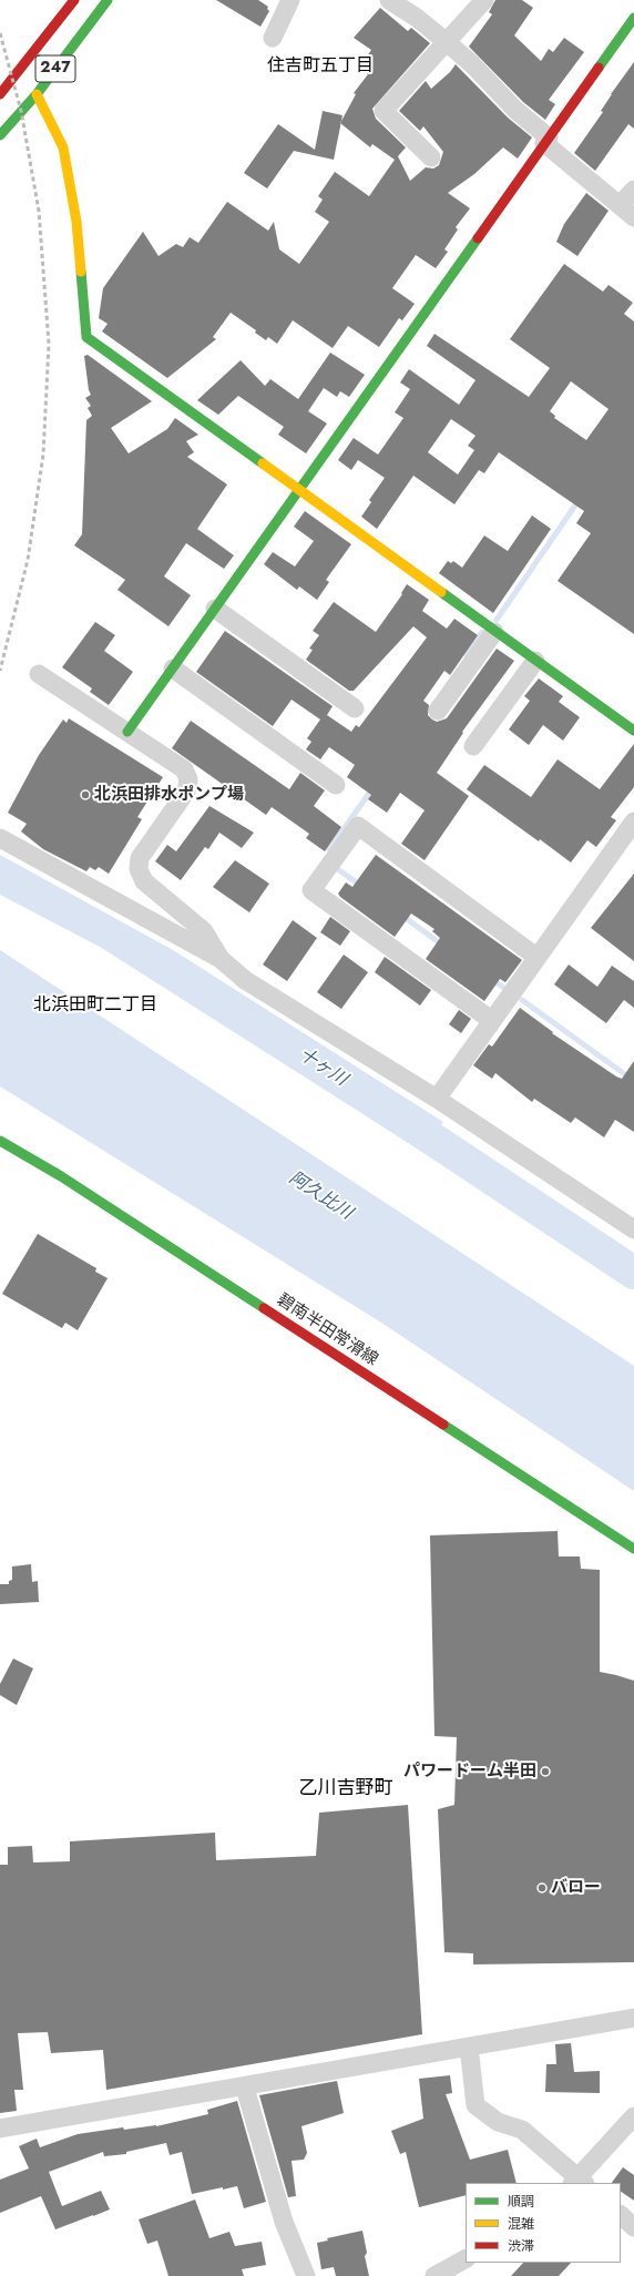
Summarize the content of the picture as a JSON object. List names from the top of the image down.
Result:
{
  "streets": {
    "main road": ["247", "碧南半田常滑線"]
  },
  "districts": ["住吉町五丁目", "北浜田町二丁目", "乙川吉野町"],
  "water": ["十ヶ川", "阿久比川"],
  "places": ["北浜田排水ポンプ場", "パワードーム半田", "バロー"],
  "legend": ["順調", "混雑", "渋滞"]
}
